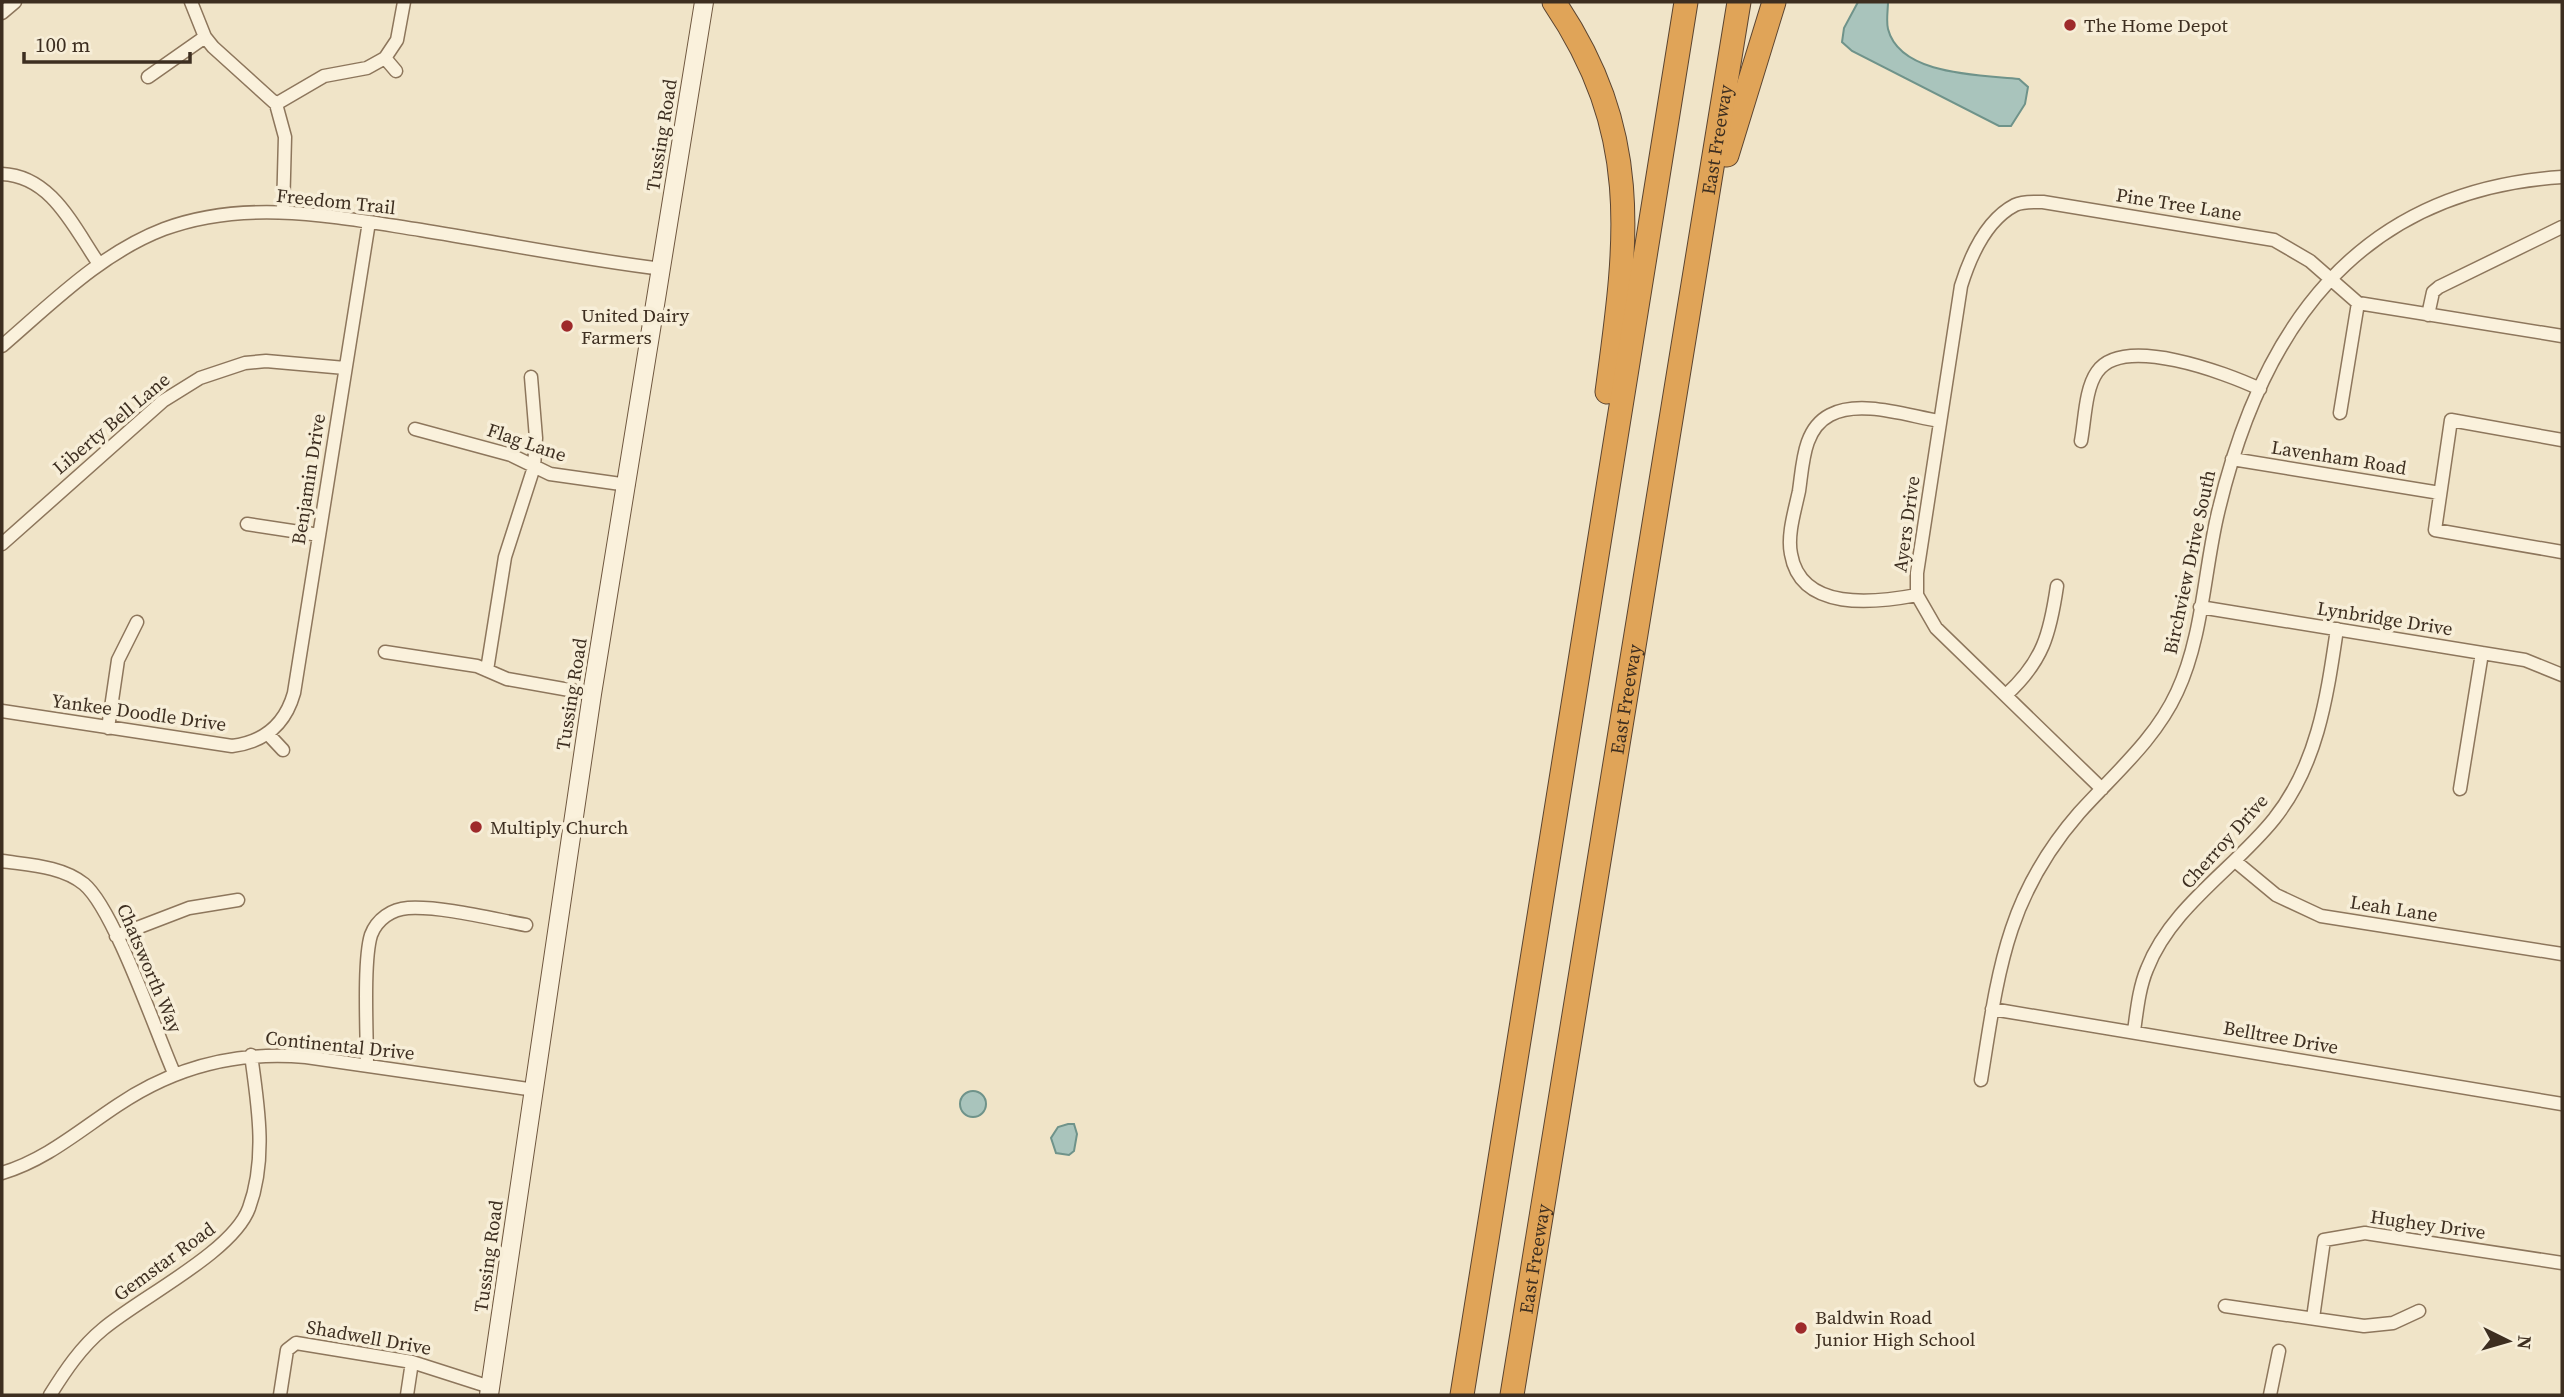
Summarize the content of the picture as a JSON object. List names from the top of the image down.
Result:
{
  "streets": {
    "highway": ["East Freeway"],
    "main road": ["Tussing Road"],
    "street": [
      "Freedom Trail",
      "Pine Tree Lane",
      "Liberty Bell Lane",
      "Flag Lane",
      "Lavenham Road",
      "Benjamin Drive",
      "Ayers Drive",
      "Birchview Drive South",
      "Lynbridge Drive",
      "Yankee Doodle Drive",
      "Cherroy Drive",
      "Leah Lane",
      "Chatsworth Way",
      "Belltree Drive",
      "Continental Drive",
      "Hughey Drive",
      "Gemstar Road",
      "Shadwell Drive"
    ]
  },
  "crossings": [
    ["Tussing Road", "Freedom Trail"],
    ["Tussing Road", "Flag Lane"],
    ["Tussing Road", "Continental Drive"],
    ["Tussing Road", "Shadwell Drive"],
    ["Freedom Trail", "Benjamin Drive"],
    ["Pine Tree Lane", "Ayers Drive"],
    ["Pine Tree Lane", "Birchview Drive South"],
    ["Liberty Bell Lane", "Benjamin Drive"],
    ["Lavenham Road", "Birchview Drive South"],
    ["Benjamin Drive", "Yankee Doodle Drive"],
    ["Ayers Drive", "Birchview Drive South"],
    ["Birchview Drive South", "Lynbridge Drive"],
    ["Birchview Drive South", "Belltree Drive"],
    ["Lynbridge Drive", "Cherroy Drive"],
    ["Cherroy Drive", "Leah Lane"],
    ["Cherroy Drive", "Belltree Drive"],
    ["Chatsworth Way", "Continental Drive"],
    ["Continental Drive", "Gemstar Road"]
  ],
  "places": [
    "The Home Depot",
    "United Dairy Farmers",
    "Multiply Church",
    "Baldwin Road Junior High School"
  ],
  "scale_bar": "100 m",
  "north": "right"
}
